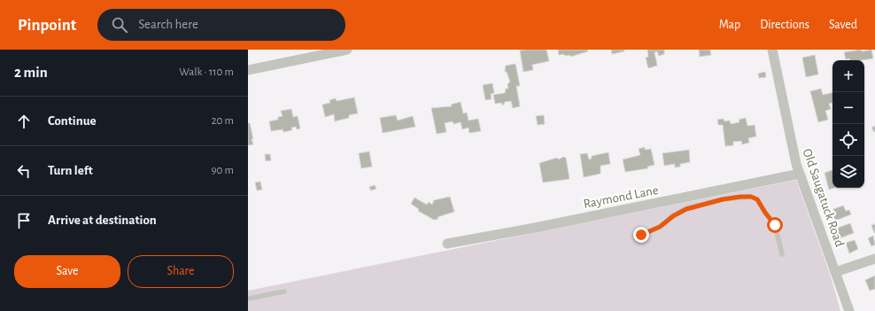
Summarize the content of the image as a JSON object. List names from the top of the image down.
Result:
{
  "streets": {
    "street": ["Raymond Lane", "Old Saugatuck Road"]
  },
  "crossings": [
    ["Raymond Lane", "Old Saugatuck Road"]
  ],
  "page": {
    "header": "Pinpoint",
    "search": "Search here",
    "nav": ["Map", "Directions", "Saved"],
    "heading": ["2 min", "Walk · 110 m"],
    "map_buttons": ["+", "−"],
    "list": [
      ["Continue", "20 m"],
      ["Turn left", "90 m"],
      "Arrive at destination"
    ],
    "buttons": ["Save", "Share"]
  }
}
